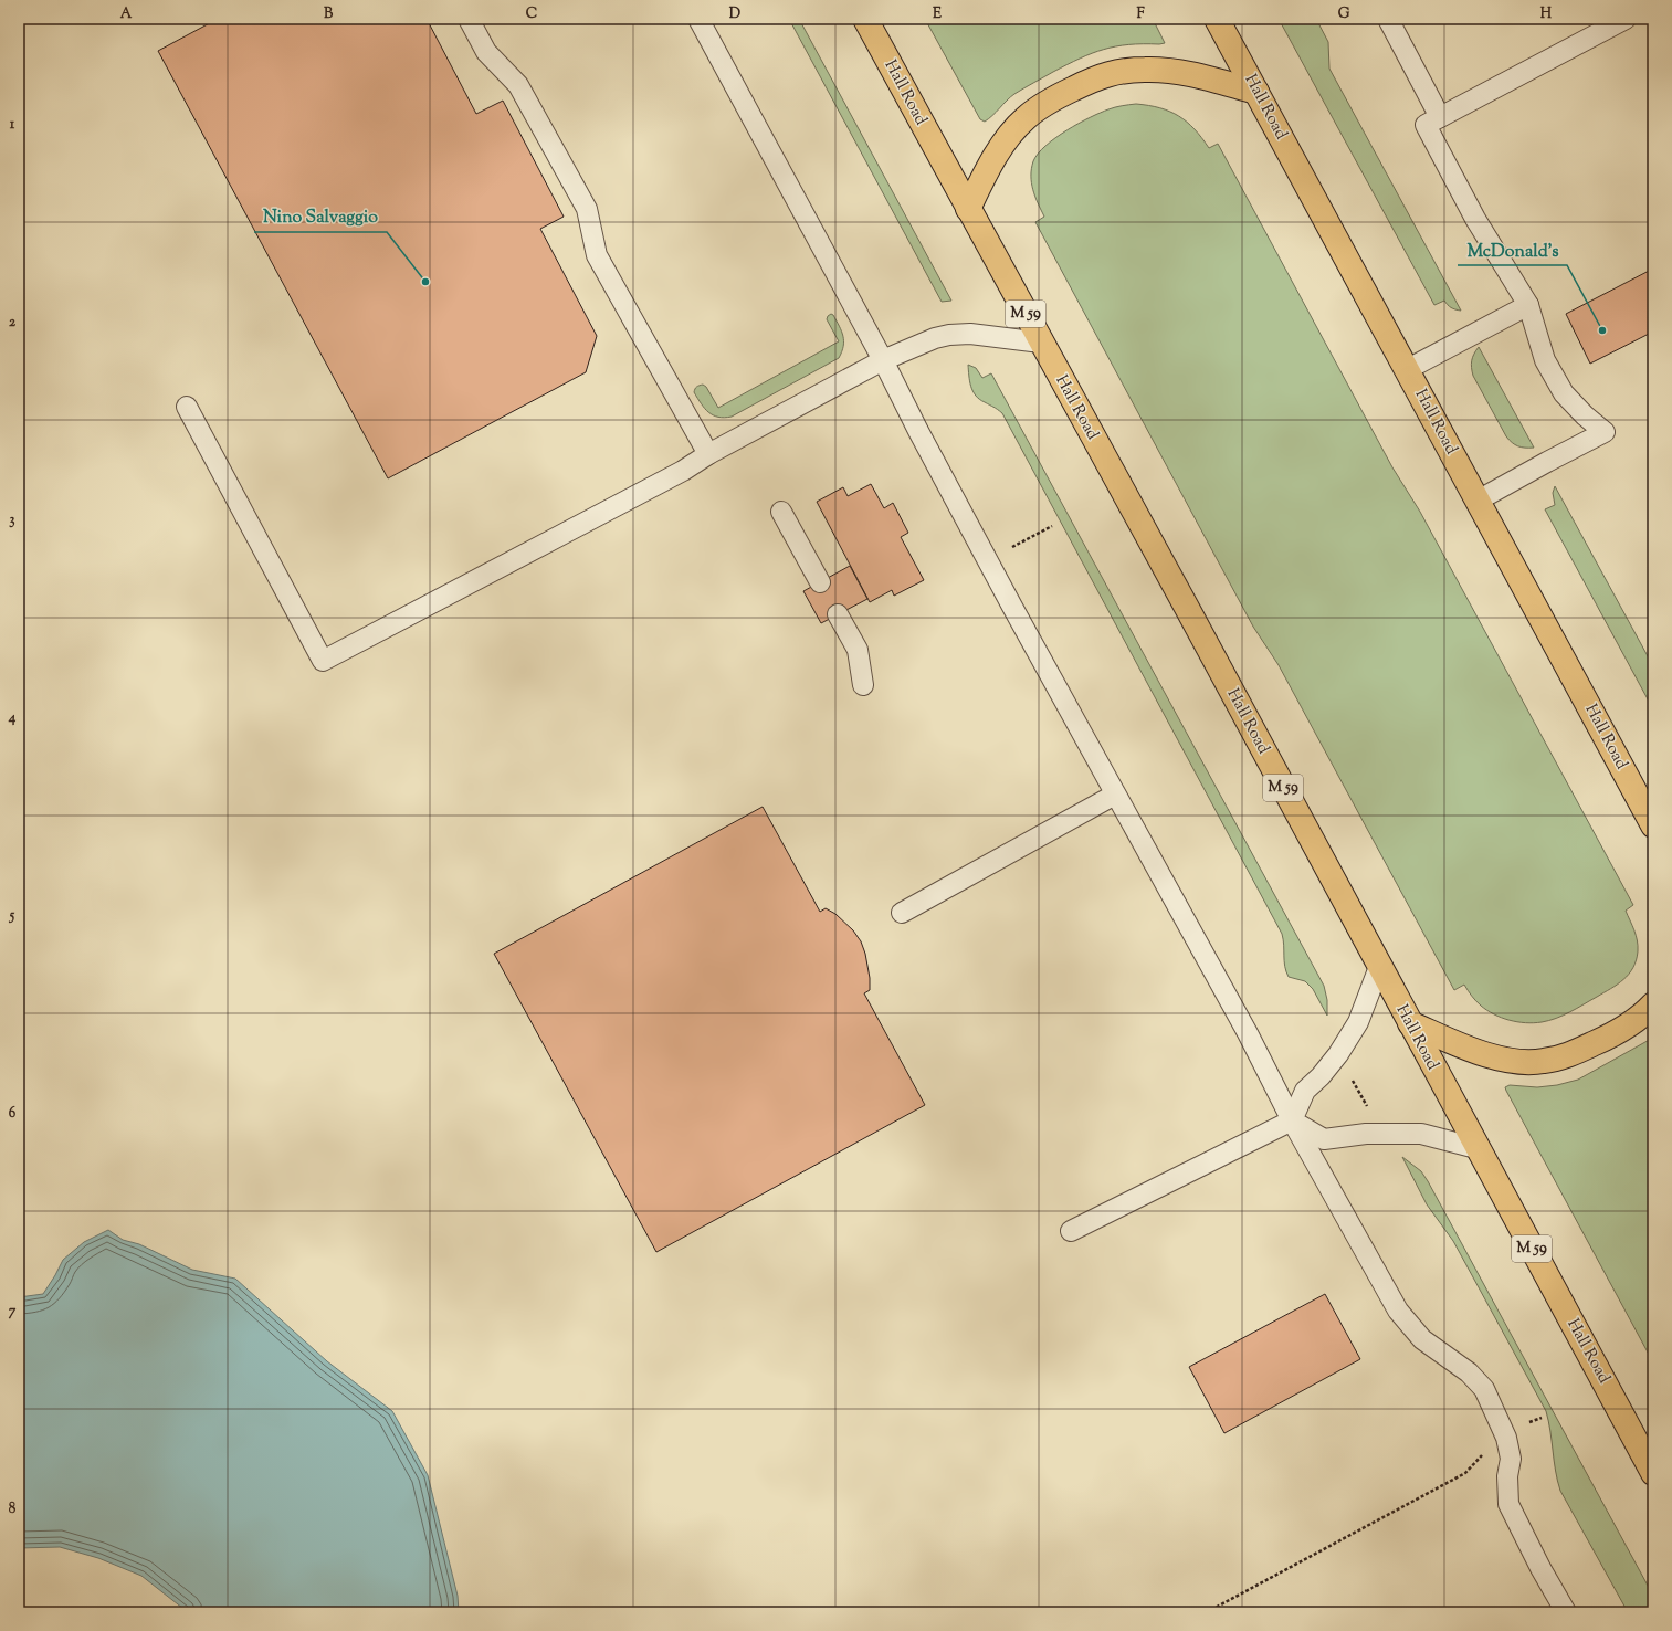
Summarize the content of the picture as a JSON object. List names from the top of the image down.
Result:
{
  "streets": {
    "highway": ["Hall Road", "M 59"]
  },
  "places": ["Nino Salvaggio", "McDonald's"],
  "grid": {
    "columns": [
      "A",
      "B",
      "C",
      "D",
      "E",
      "F",
      "G",
      "H"
    ],
    "rows": [
      "1",
      "2",
      "3",
      "4",
      "5",
      "6",
      "7",
      "8"
    ]
  }
}
